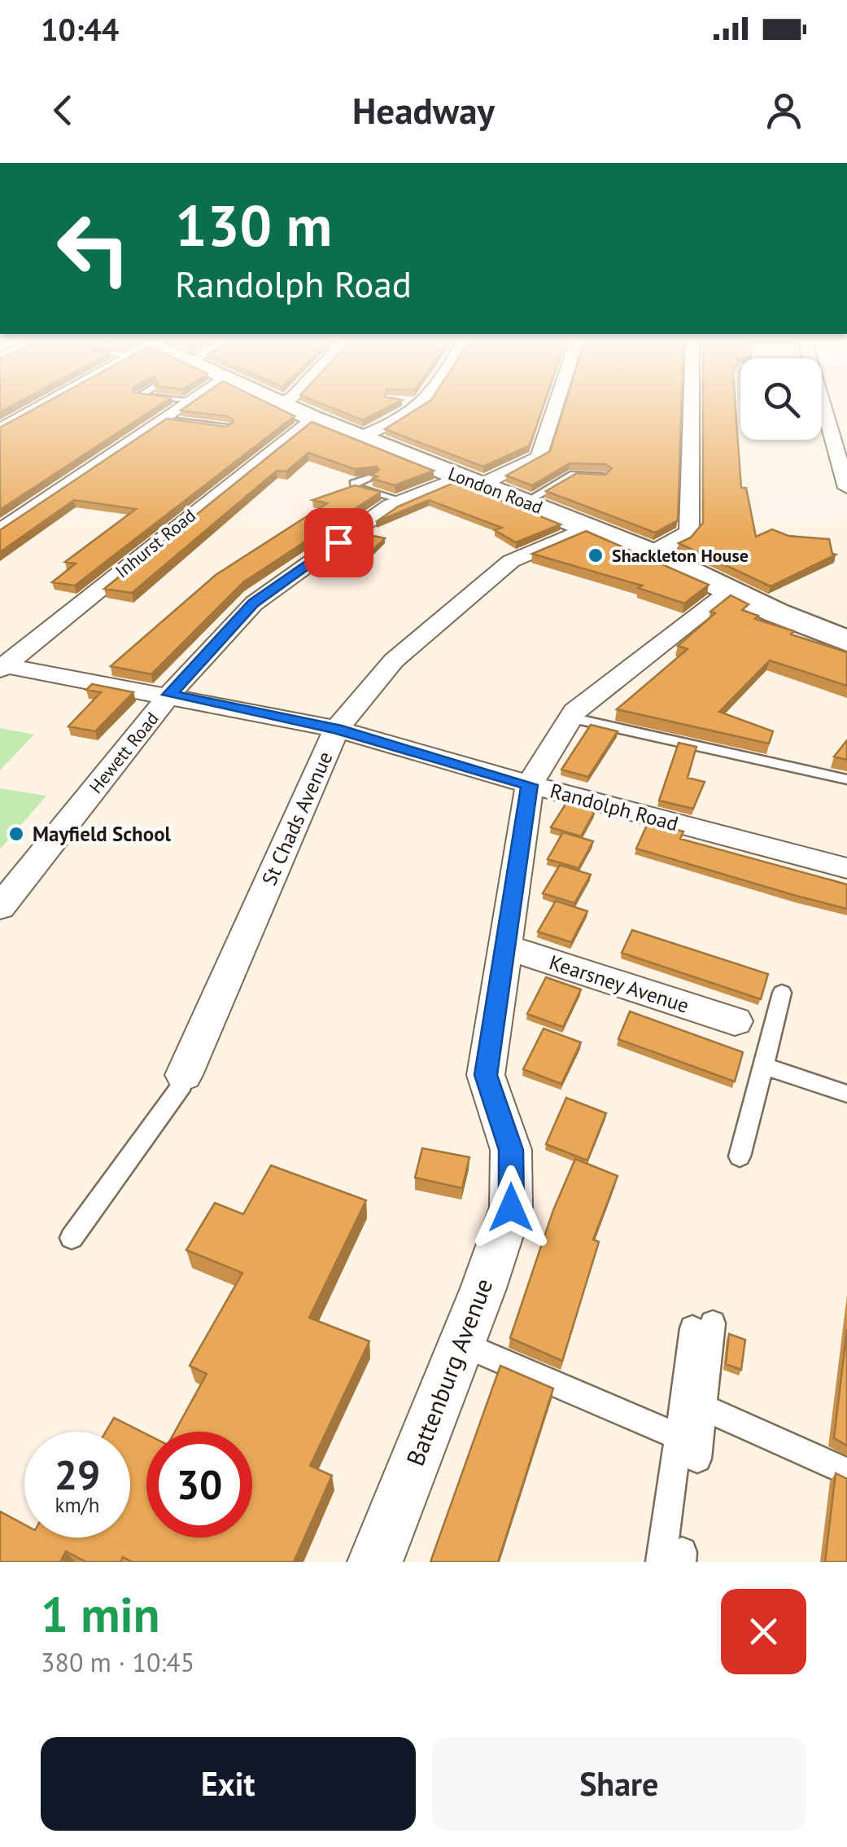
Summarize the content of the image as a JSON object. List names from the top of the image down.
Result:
{
  "streets": {
    "main road": ["London Road"],
    "street": [
      "Inhurst Road",
      "Hewett Road",
      "Randolph Road",
      "St Chads Avenue",
      "Kearsney Avenue",
      "Battenburg Avenue"
    ]
  },
  "crossings": [
    ["London Road", "Inhurst Road"],
    ["London Road", "Hewett Road"],
    ["London Road", "St Chads Avenue"],
    ["London Road", "Battenburg Avenue"],
    ["Inhurst Road", "Randolph Road"],
    ["Hewett Road", "Randolph Road"],
    ["Randolph Road", "St Chads Avenue"],
    ["Randolph Road", "Battenburg Avenue"],
    ["Kearsney Avenue", "Battenburg Avenue"]
  ],
  "places": ["Shackleton House", "Mayfield School"],
  "page": {
    "status": "10:44",
    "header": "Headway",
    "turn": ["130 m", "Randolph Road"],
    "speed": "29 km/h",
    "limit": "30",
    "heading": ["1 min", "380 m · 10:45"],
    "buttons": ["Exit", "Share"]
  }
}
